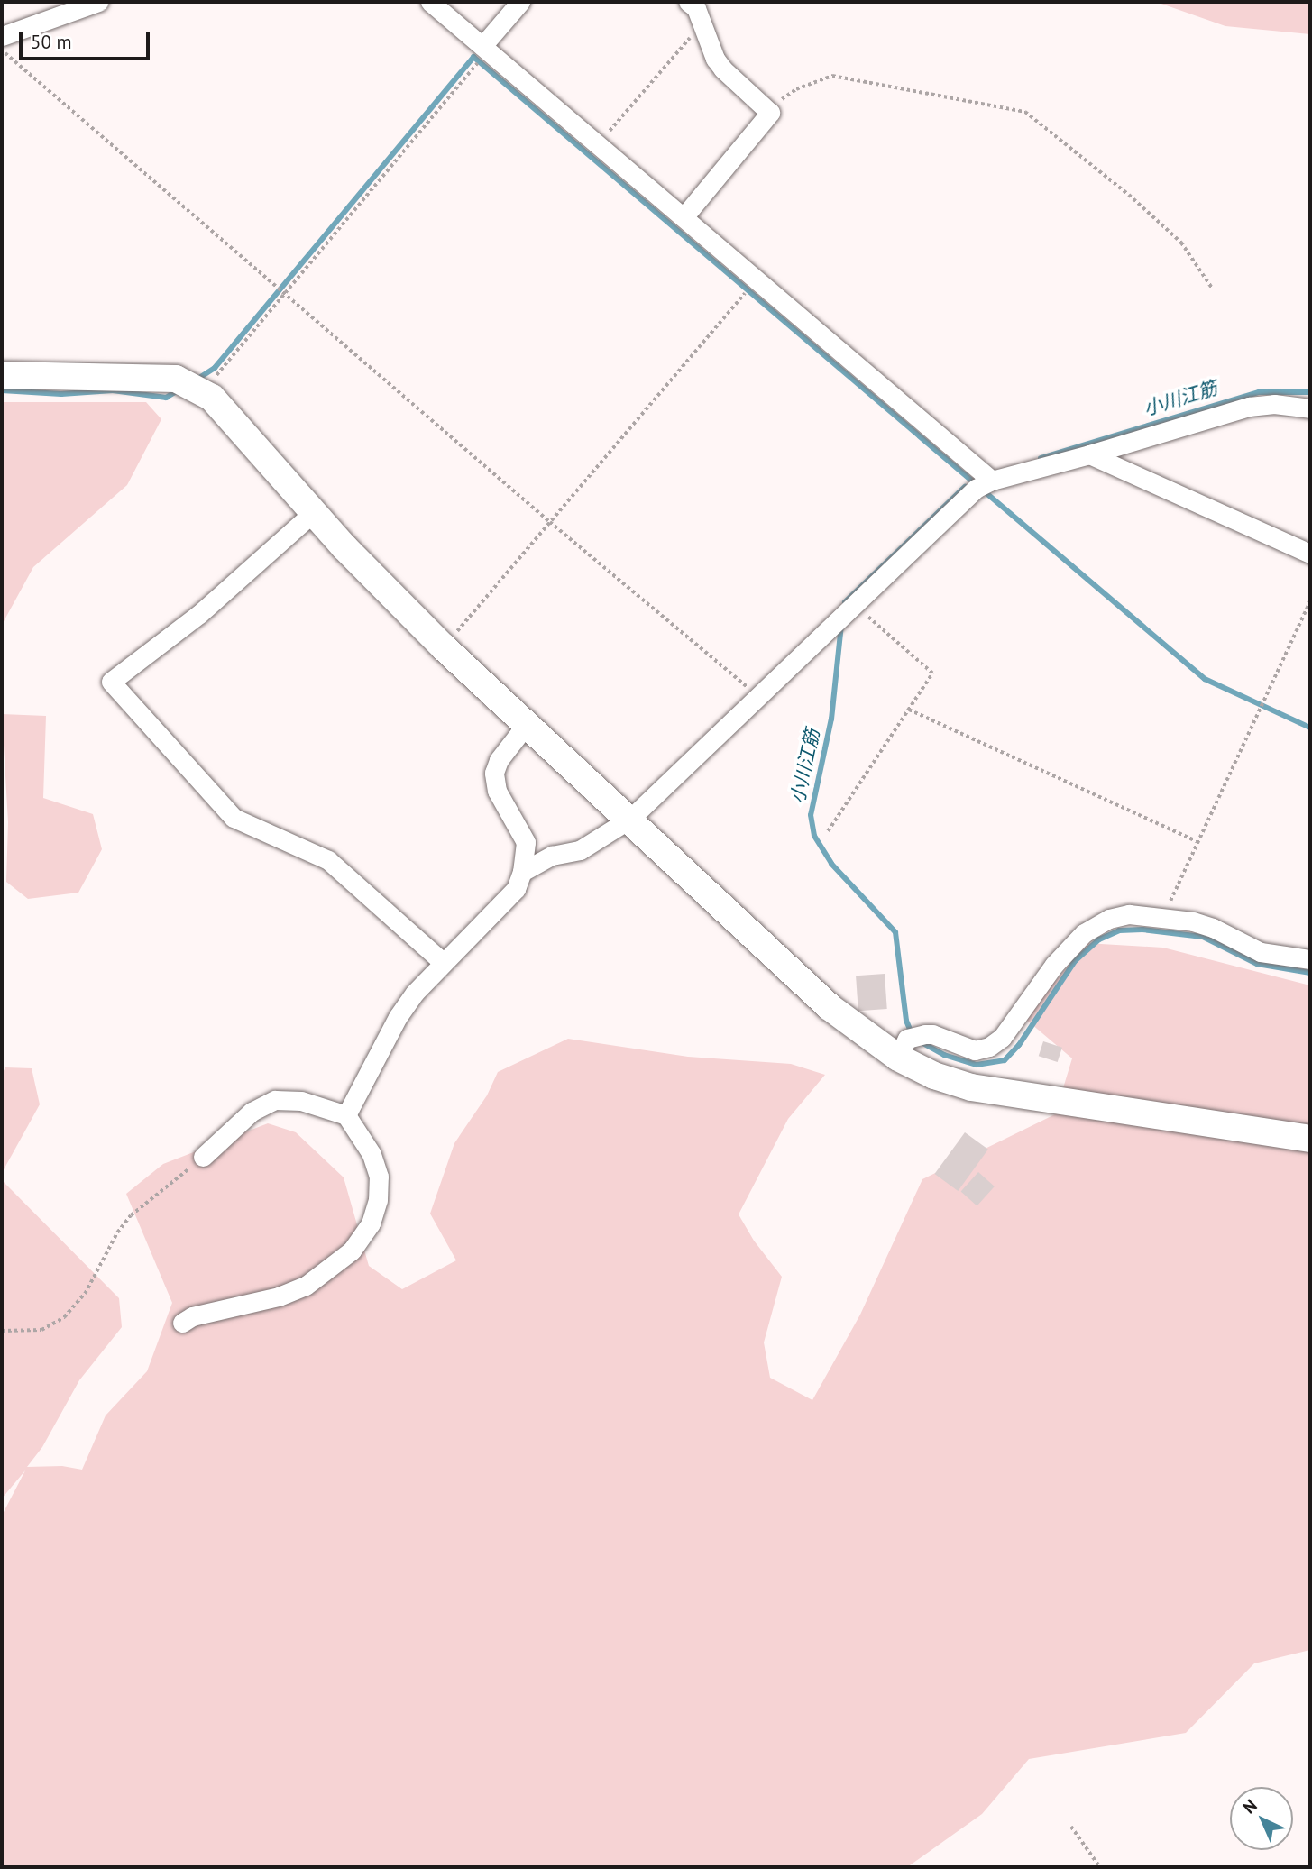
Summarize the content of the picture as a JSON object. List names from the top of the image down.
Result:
{
  "water": ["小川江筋"],
  "scale_bar": "50 m",
  "north": "top left"
}
